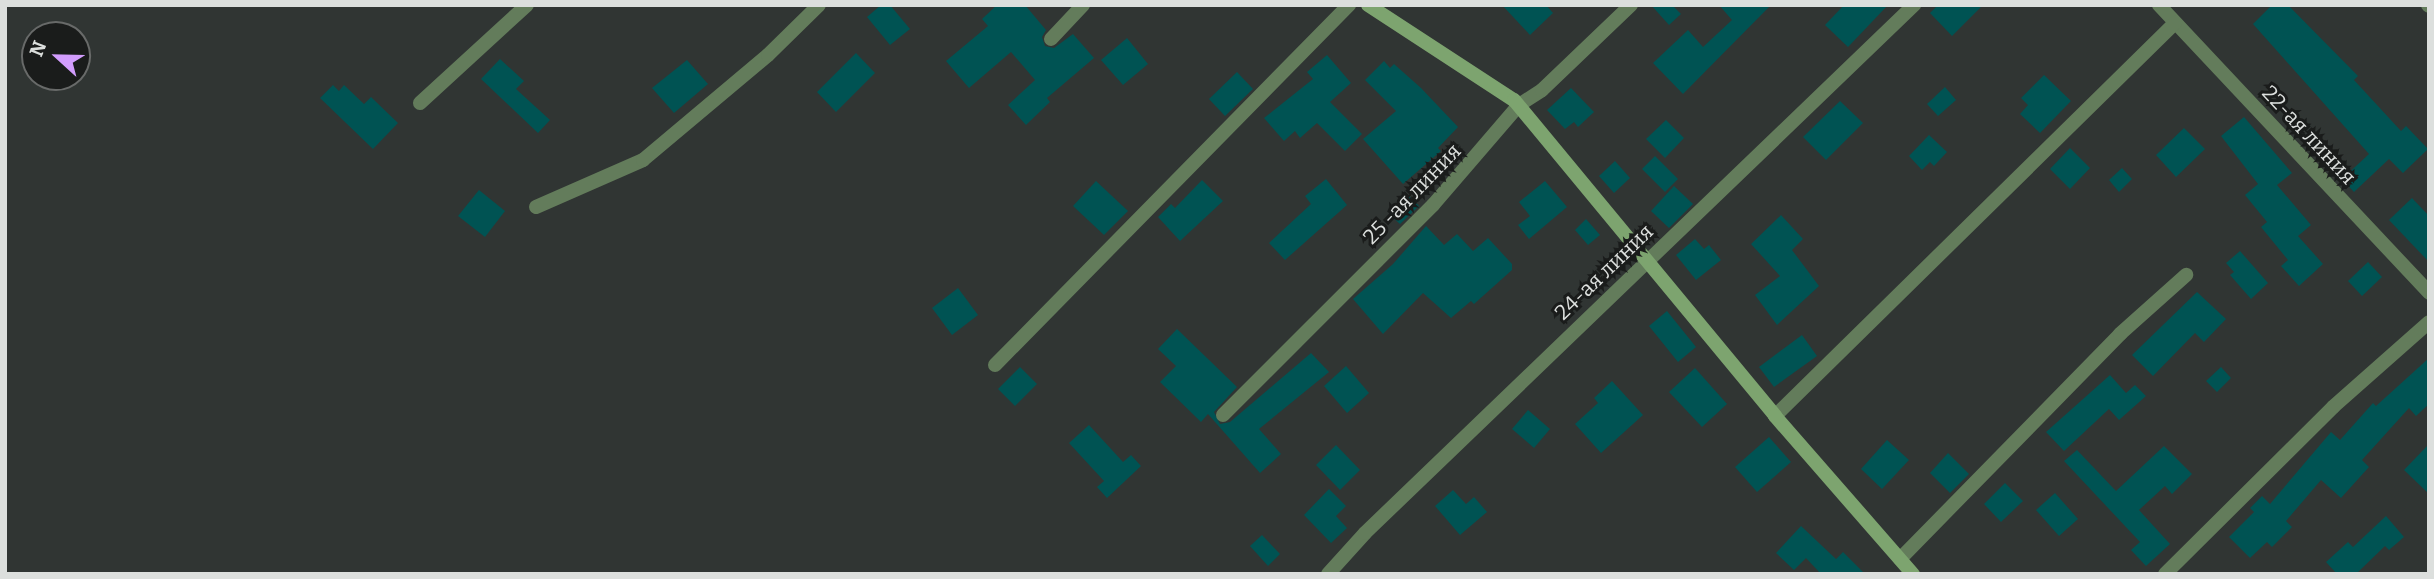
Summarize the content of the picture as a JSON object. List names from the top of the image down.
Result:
{
  "streets": {
    "street": ["22-ая линия", "25 -ая линия", "24-ая линия"]
  },
  "north": "left"
}
